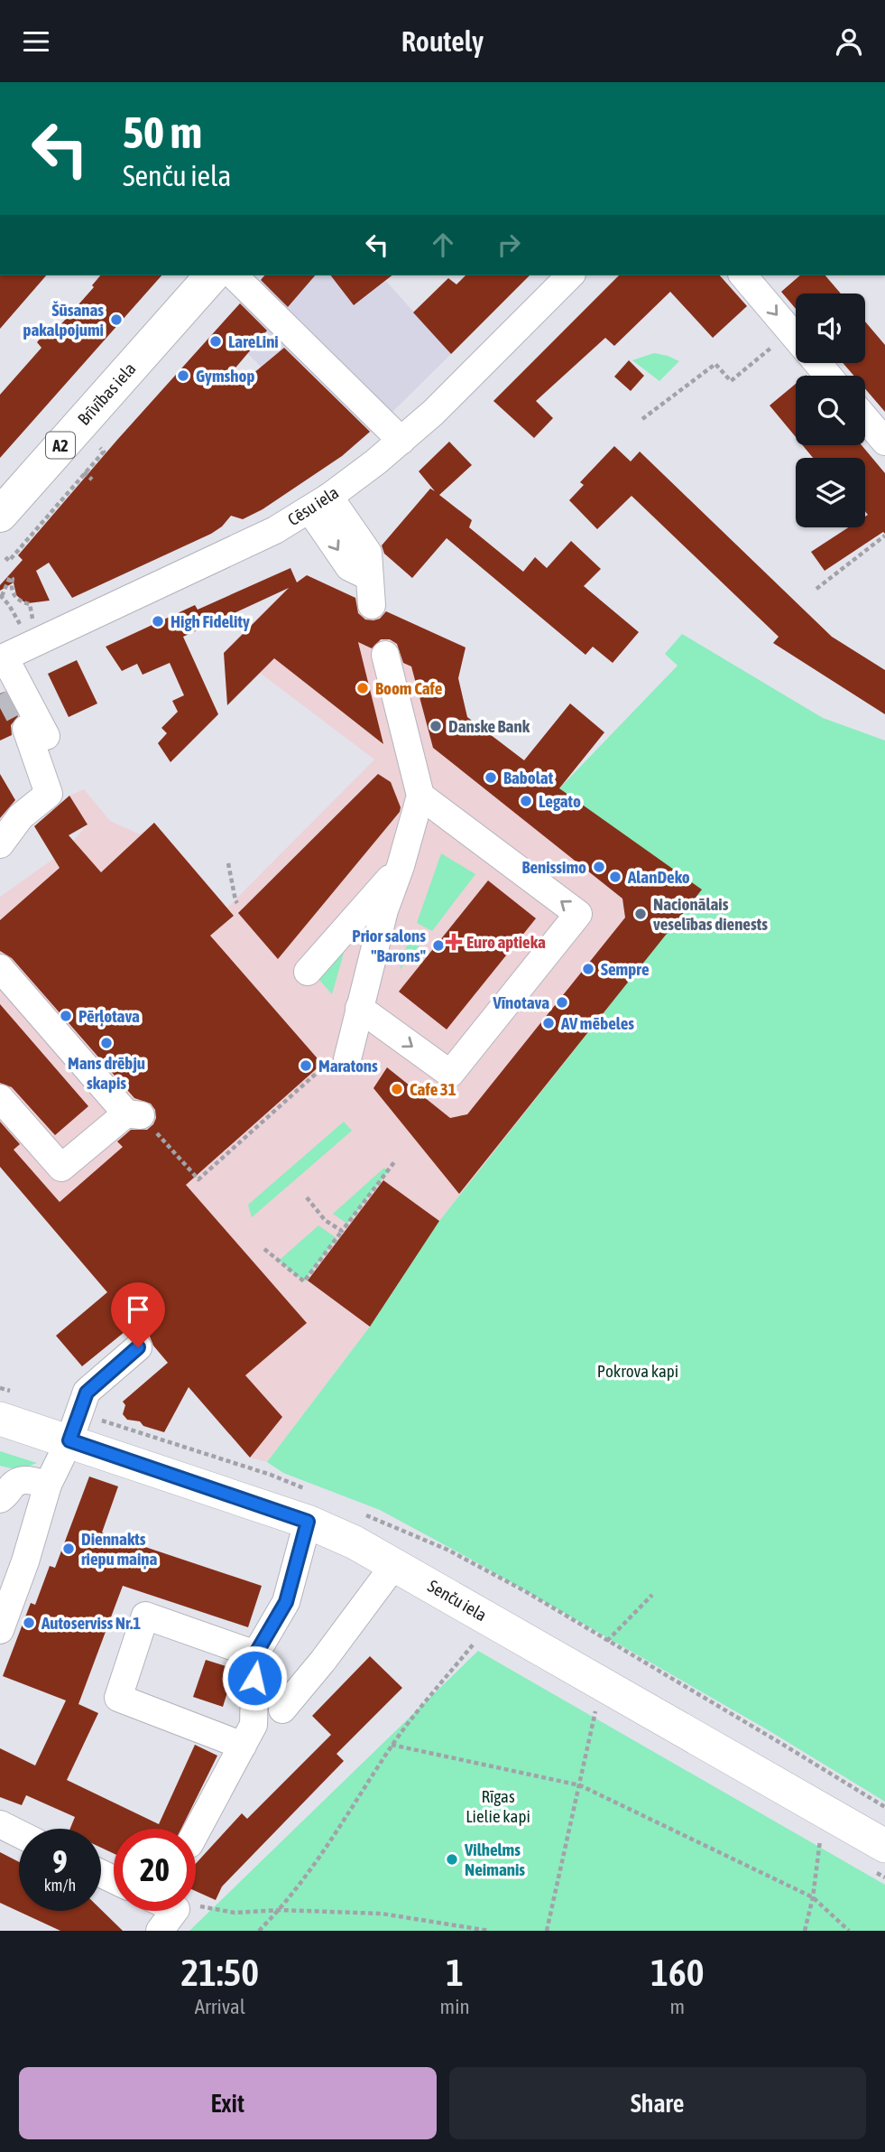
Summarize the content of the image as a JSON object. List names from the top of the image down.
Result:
{
  "streets": {
    "highway": ["Brīvības iela", "A2"],
    "main road": ["Senču iela"],
    "street": ["Cēsu iela"]
  },
  "parks": ["Pokrova kapi", "Rīgas Lielie kapi"],
  "places": {
    "other": [
      "Šūsanas pakalpojumi",
      "LareLini",
      "Gymshop",
      "High Fidelity",
      "Boom Cafe",
      "Danske Bank",
      "Babolat",
      "Legato",
      "Benissimo",
      "AlanDeko",
      "Nacionālais veselības dienests",
      "Prior salons \"Barons\"",
      "Sempre",
      "Vīnotava",
      "Pērļotava",
      "AV mēbeles",
      "Mans drēbju skapis",
      "Maratons",
      "Cafe 31",
      "Diennakts riepu maiņa",
      "Autoserviss Nr.1",
      "Vilhelms Neimanis"
    ],
    "health": ["Euro aptieka"]
  },
  "page": {
    "header": "Routely",
    "turn": ["50 m", "Senču iela"],
    "speed": "9 km/h",
    "limit": "20",
    "eta": [
      "21:50",
      "Arrival",
      "1",
      "min",
      "160",
      "m"
    ],
    "buttons": ["Exit", "Share"]
  }
}
